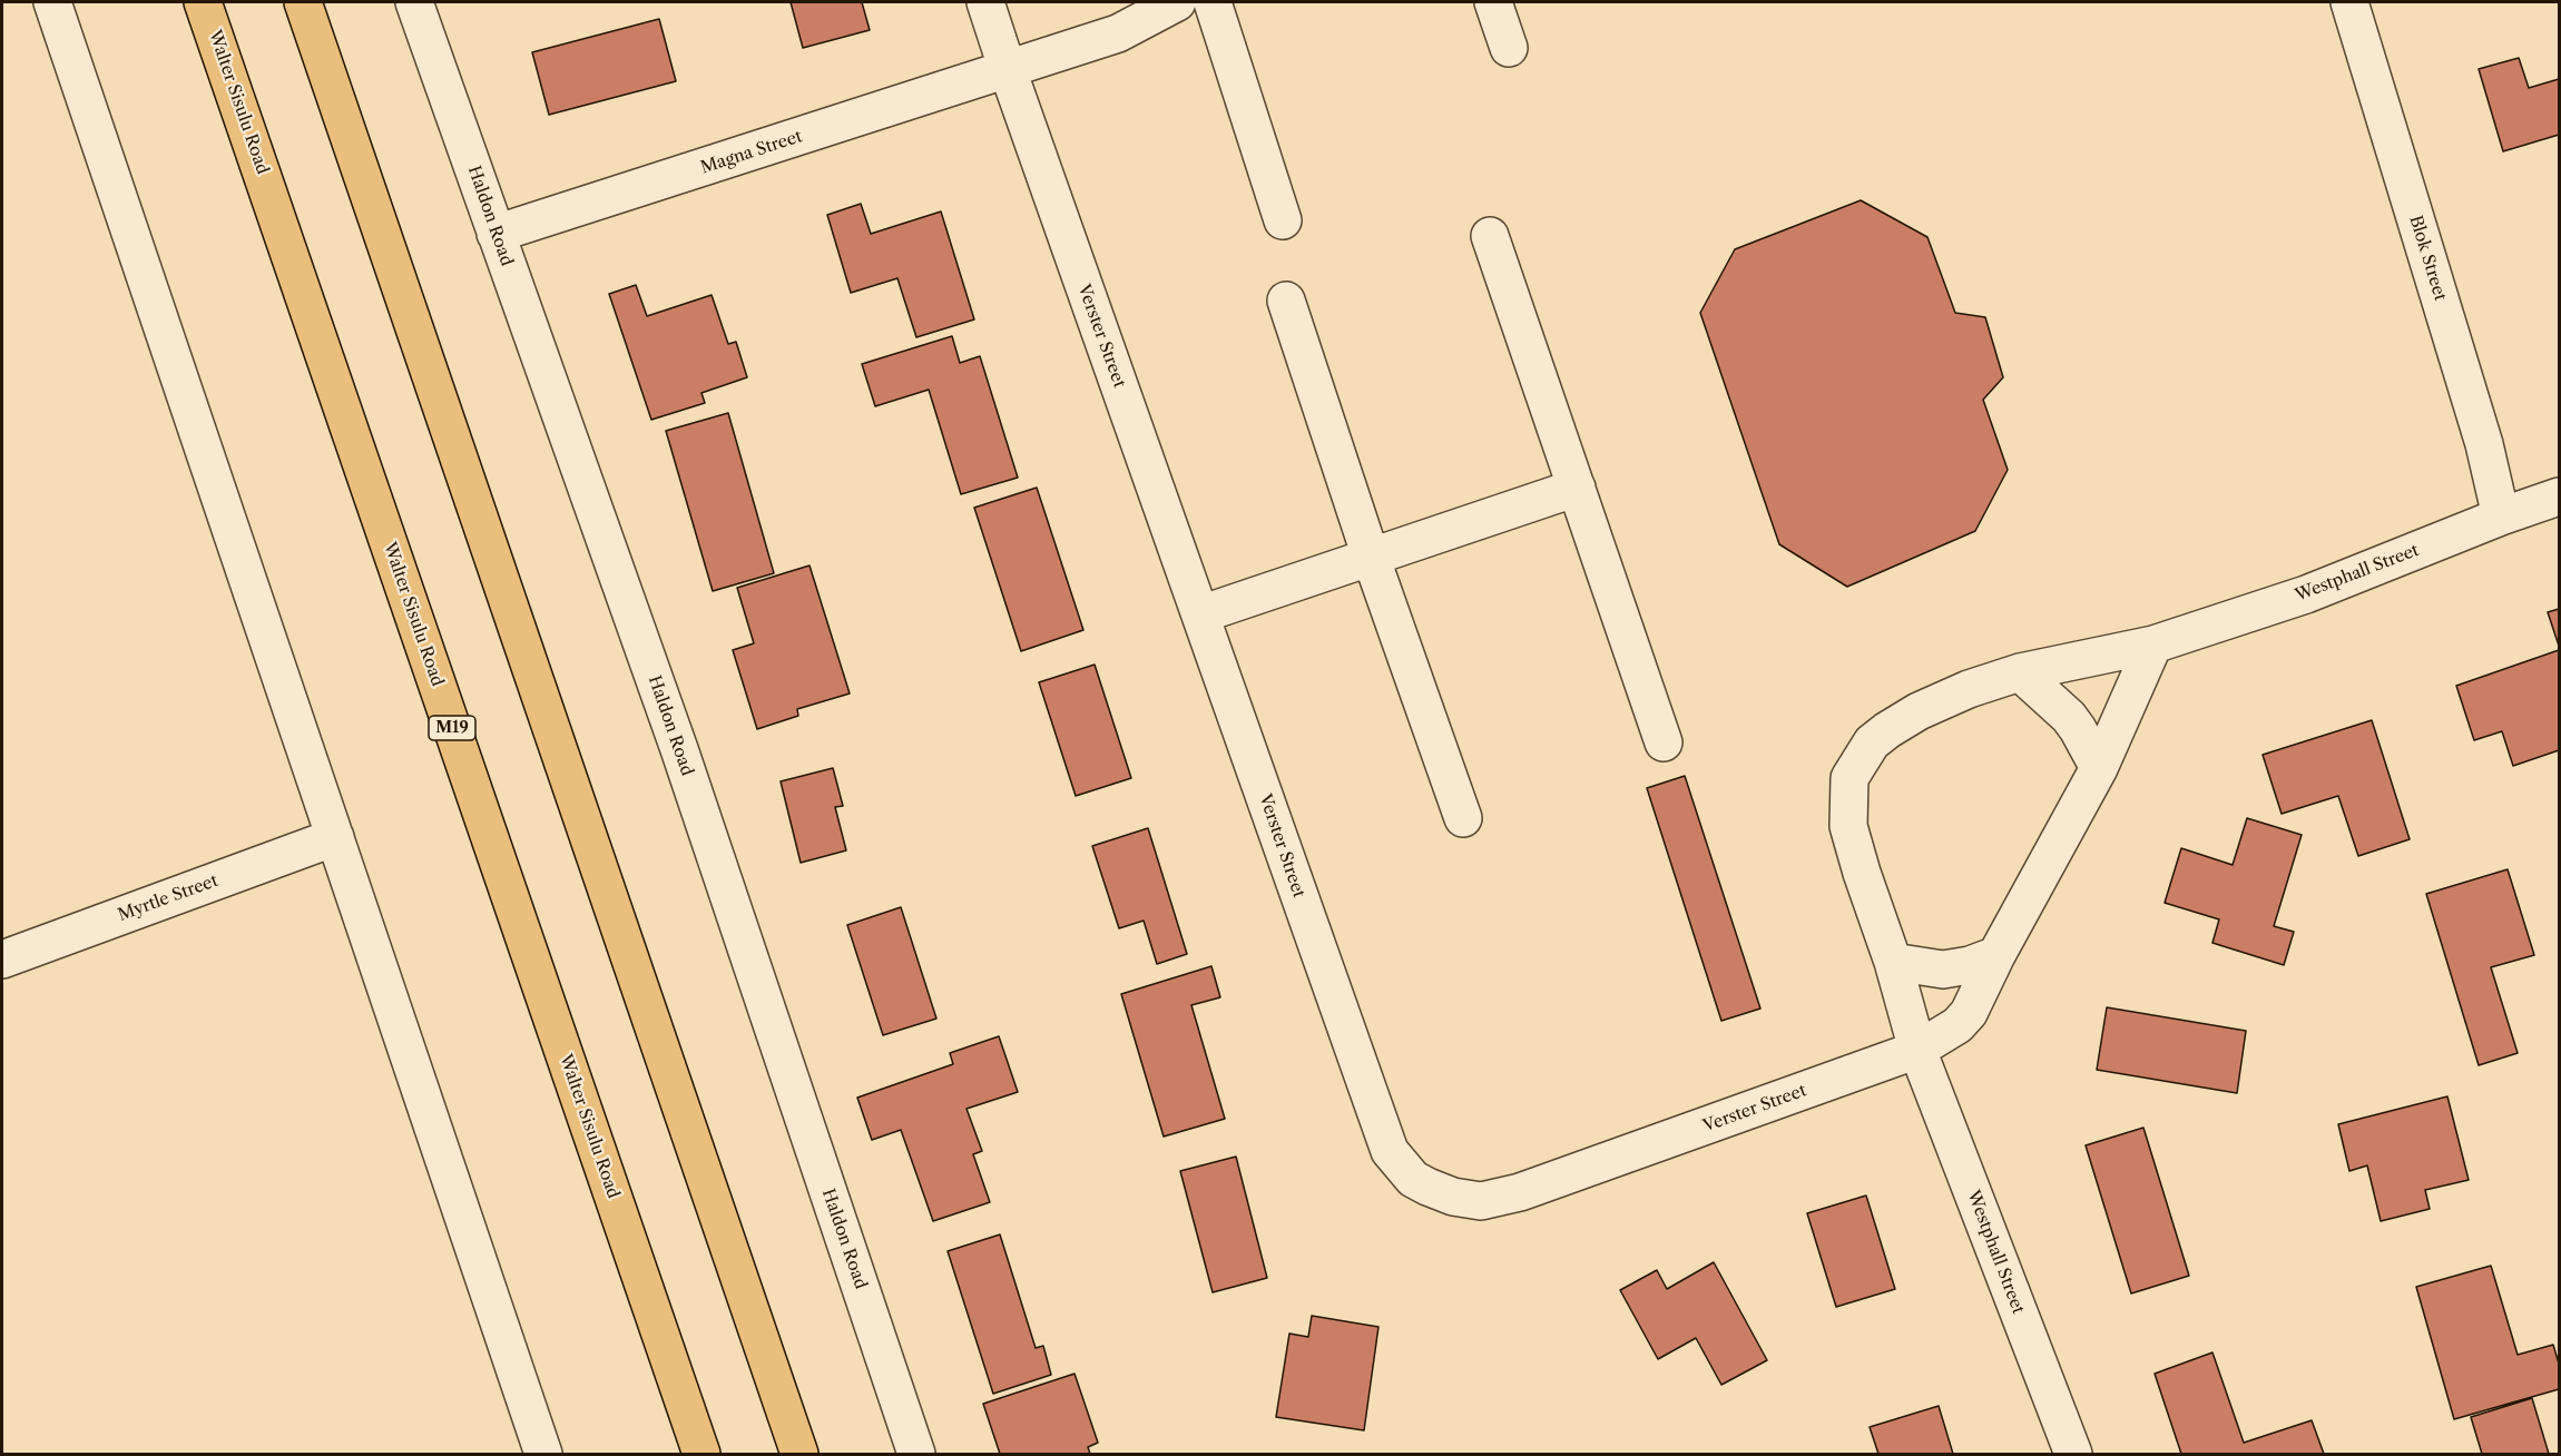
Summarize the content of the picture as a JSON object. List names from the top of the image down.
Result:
{
  "streets": {
    "highway": ["Walter Sisulu Road", "M19"],
    "street": [
      "Magna Street",
      "Haldon Road",
      "Blok Street",
      "Verster Street",
      "Westphall Street",
      "Myrtle Street"
    ]
  },
  "crossings": [
    ["Magna Street", "Haldon Road"],
    ["Magna Street", "Verster Street"],
    ["Blok Street", "Westphall Street"],
    ["Verster Street", "Westphall Street"]
  ]
}
